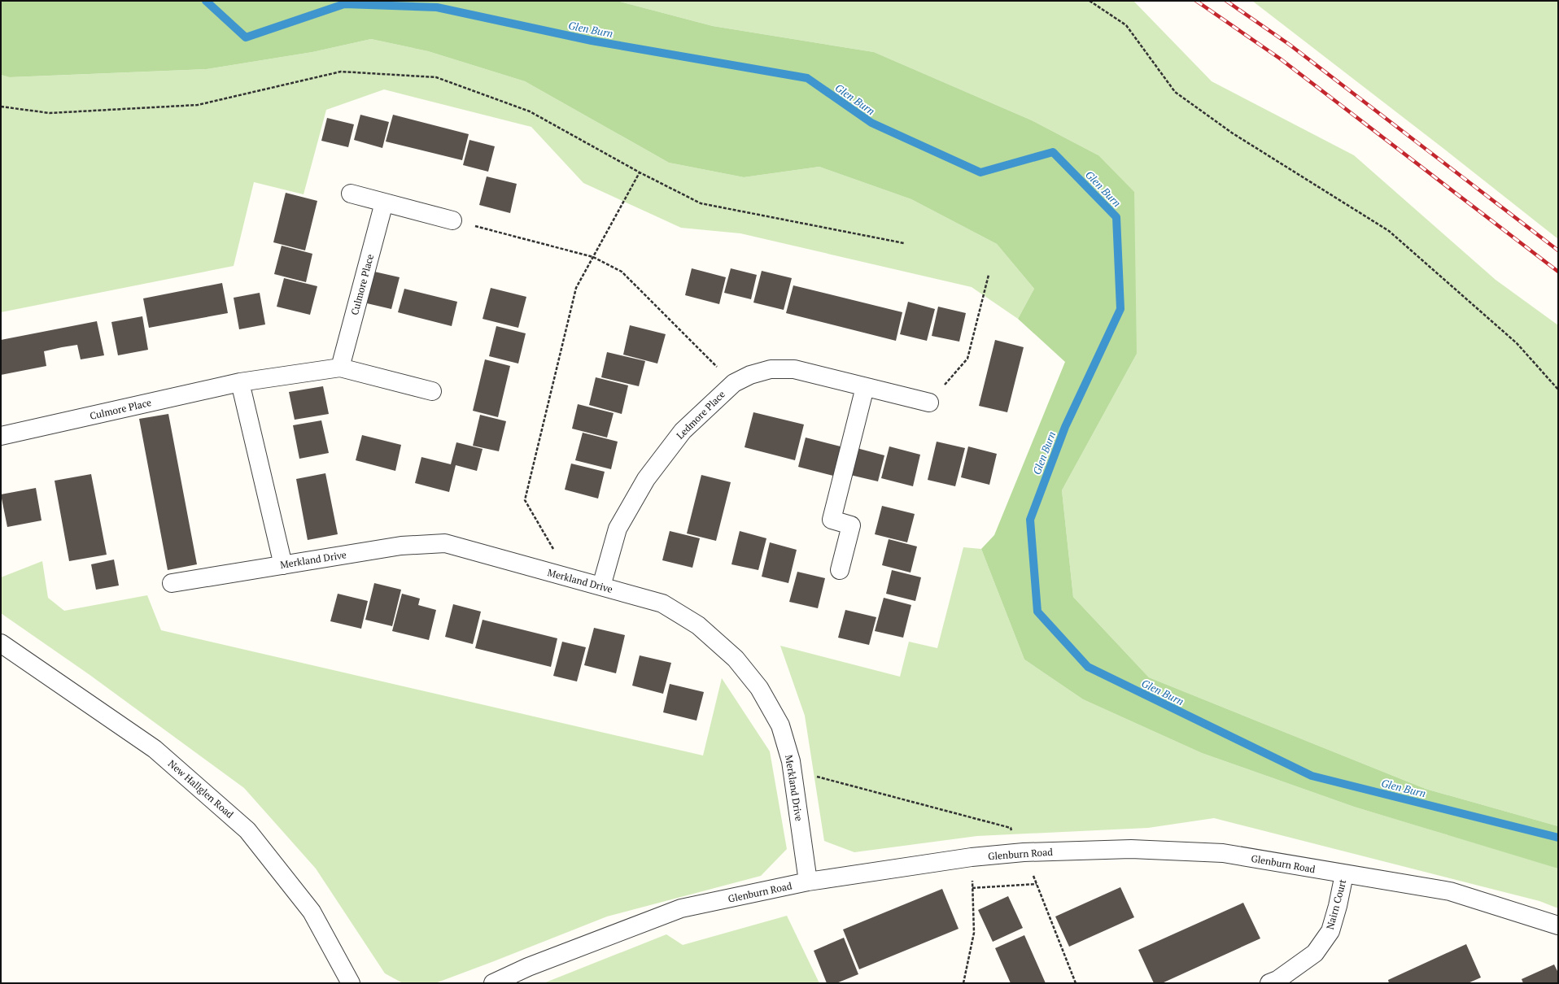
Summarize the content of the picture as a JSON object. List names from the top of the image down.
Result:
{
  "streets": {
    "street": [
      "Culmore Place",
      "Ledmore Place",
      "Merkland Drive",
      "New Hallglen Road",
      "Glenburn Road",
      "Nairn Court"
    ]
  },
  "crossings": [
    ["Ledmore Place", "Merkland Drive"],
    ["Merkland Drive", "Glenburn Road"],
    ["Glenburn Road", "Nairn Court"]
  ],
  "water": ["Glen Burn"]
}
